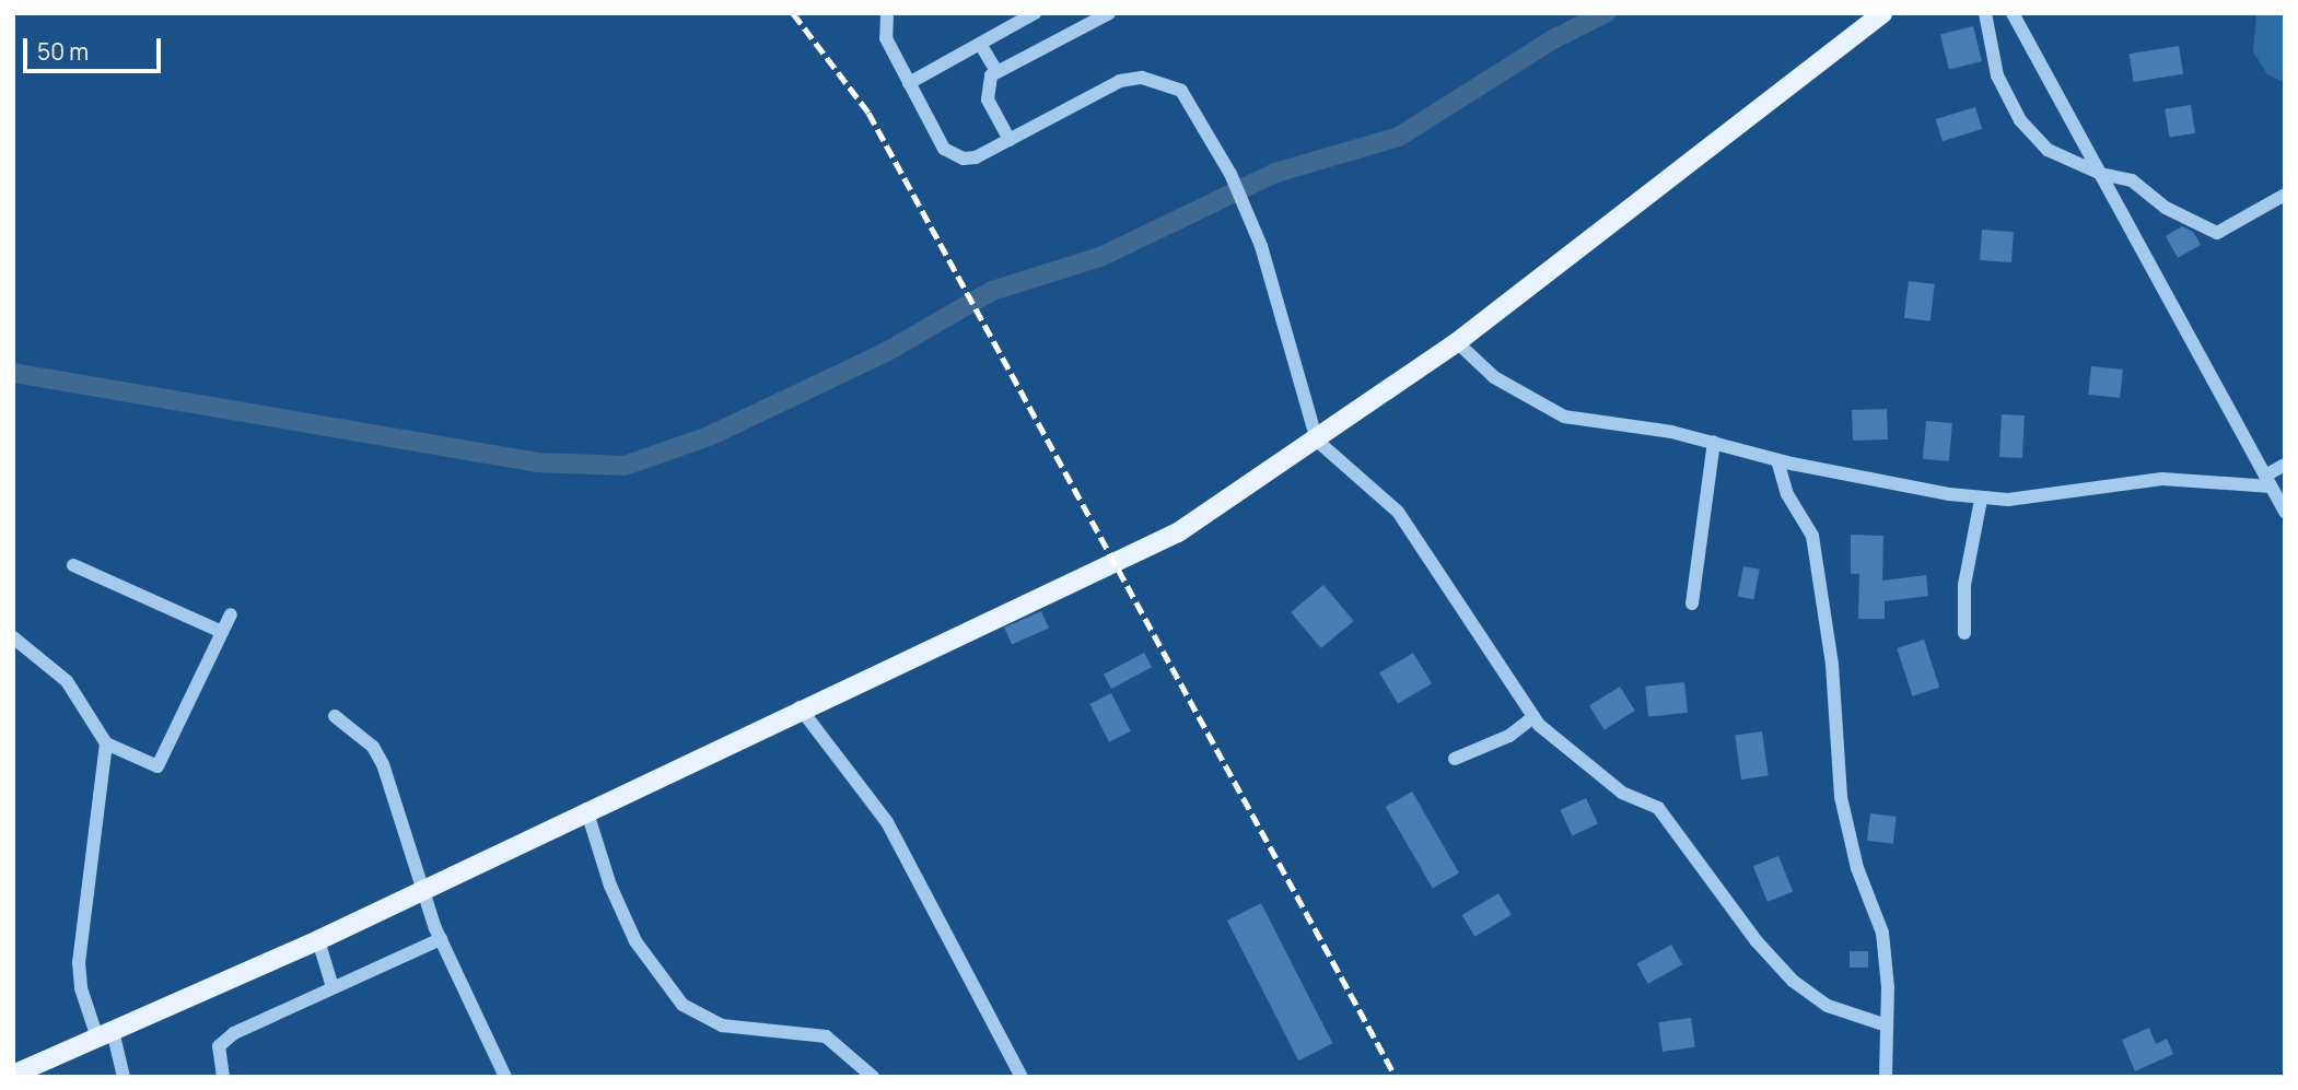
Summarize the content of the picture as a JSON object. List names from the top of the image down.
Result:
{
  "scale_bar": "50 m"
}
